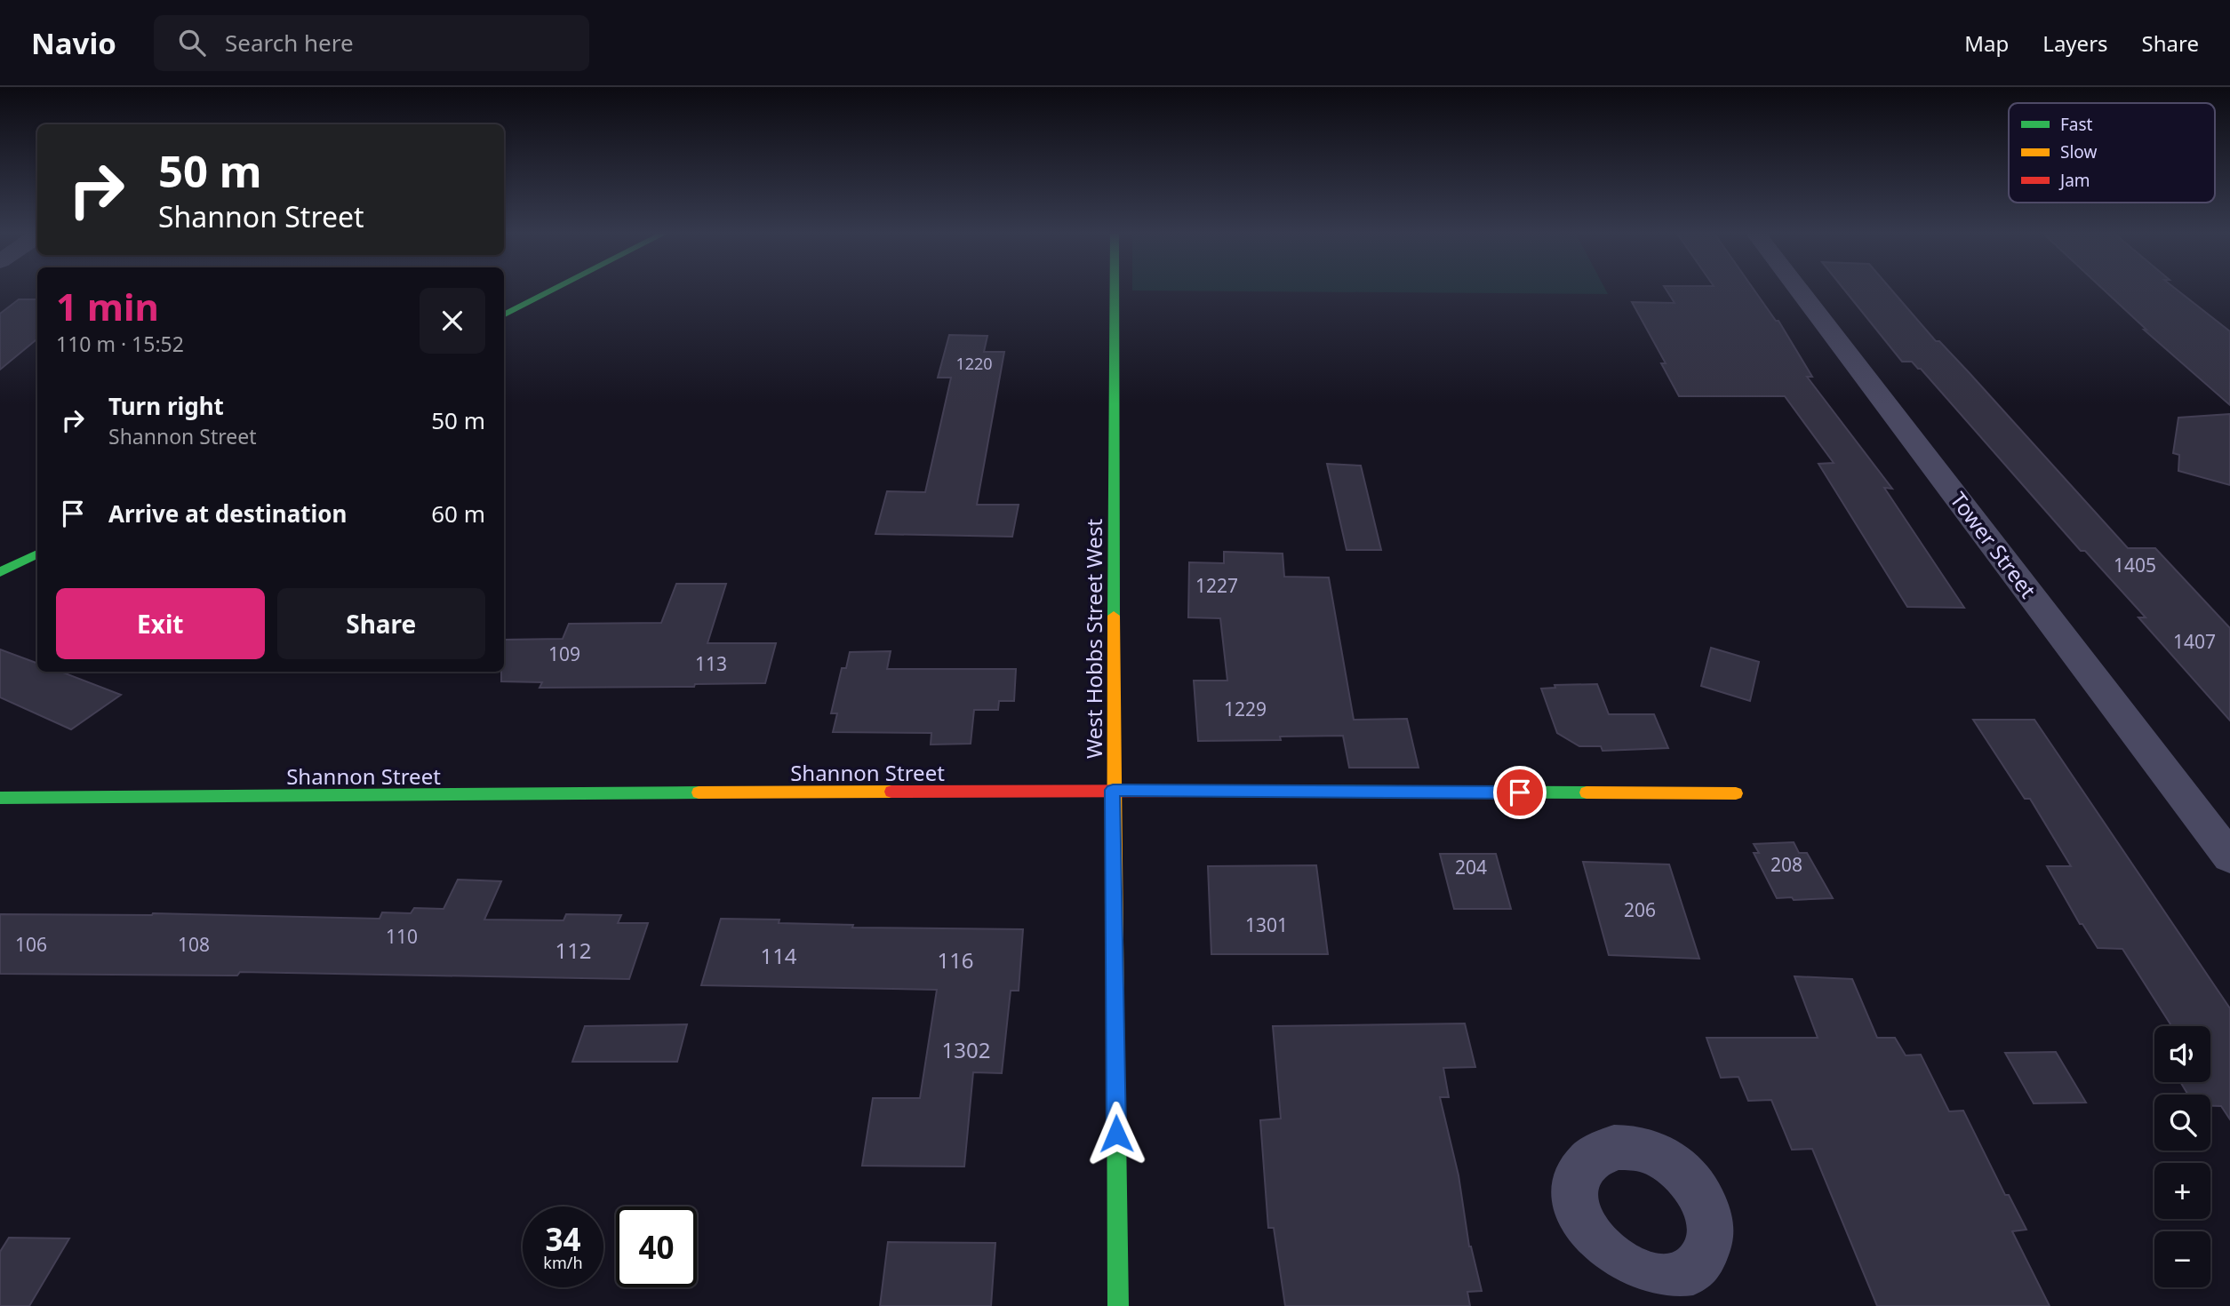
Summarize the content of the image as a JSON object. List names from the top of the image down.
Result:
{
  "streets": {
    "street": ["Tower Street", "West Hobbs Street West", "Shannon Street"]
  },
  "crossings": [
    ["West Hobbs Street West", "Shannon Street"]
  ],
  "house_numbers": [
    "1220",
    "1405",
    "1227",
    "1407",
    "109",
    "113",
    "1229",
    "208",
    "204",
    "206",
    "1301",
    "110",
    "106",
    "108",
    "112",
    "114",
    "116",
    "1302"
  ],
  "legend": ["Fast", "Slow", "Jam"],
  "page": {
    "header": "Navio",
    "search": "Search here",
    "nav": ["Map", "Layers", "Share"],
    "turn": ["50 m", "Shannon Street"],
    "heading": ["1 min", "110 m · 15:52"],
    "list": [
      {
        "name": "Turn right",
        "note": "Shannon Street",
        "value": "50 m"
      },
      {
        "name": "Arrive at destination",
        "value": "60 m"
      }
    ],
    "buttons": ["Exit", "Share"],
    "map_buttons": ["+", "−"],
    "speed": "34 km/h",
    "limit": "40"
  }
}
